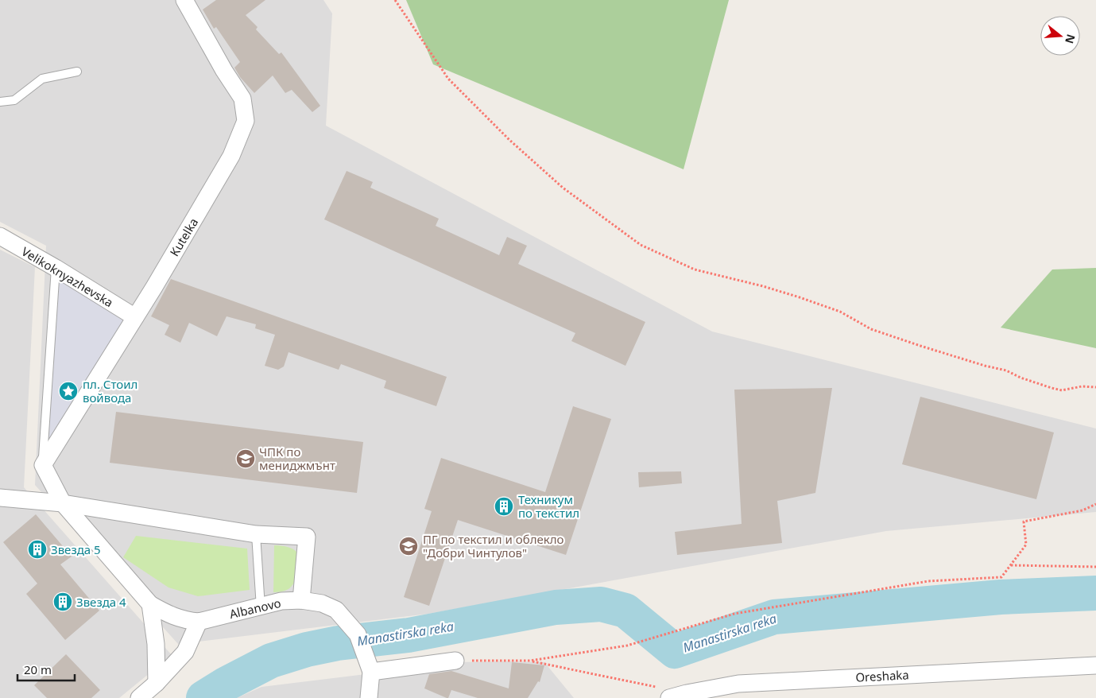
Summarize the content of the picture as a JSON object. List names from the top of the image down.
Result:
{
  "streets": {
    "street": [
      "Kutelka",
      "Velikoknyazhevska",
      "Albanovo",
      "Oreshaka"
    ]
  },
  "crossings": [
    ["Kutelka", "Velikoknyazhevska"]
  ],
  "water": ["Manastirska reka"],
  "places": {
    "place": ["пл. Стоил войвода"],
    "school or university": ["ЧПК по мениджмънт", "ПГ по текстил и облекло \"Добри Чинтулов\""],
    "building": ["Техникум по текстил", "Звезда 5", "Звезда 4"]
  },
  "scale_bar": "20 m",
  "north": "right"
}
